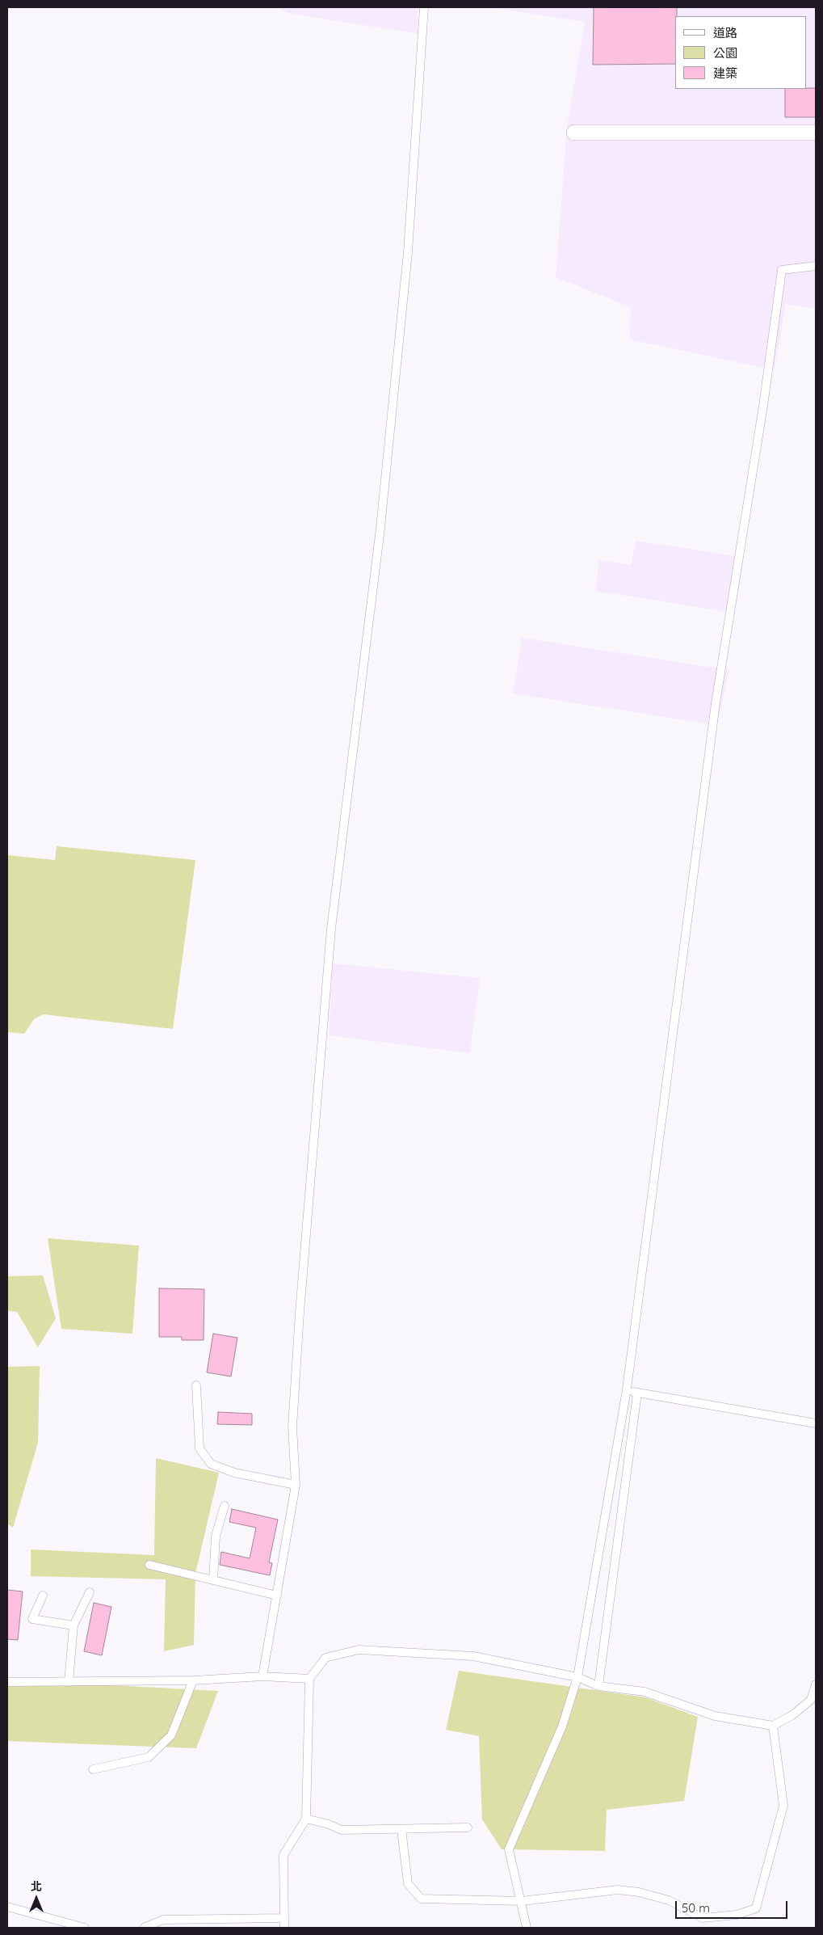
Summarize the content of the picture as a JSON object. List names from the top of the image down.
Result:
{
  "legend": ["道路", "公園", "建築"],
  "scale_bar": "50 m",
  "north": "top"
}
